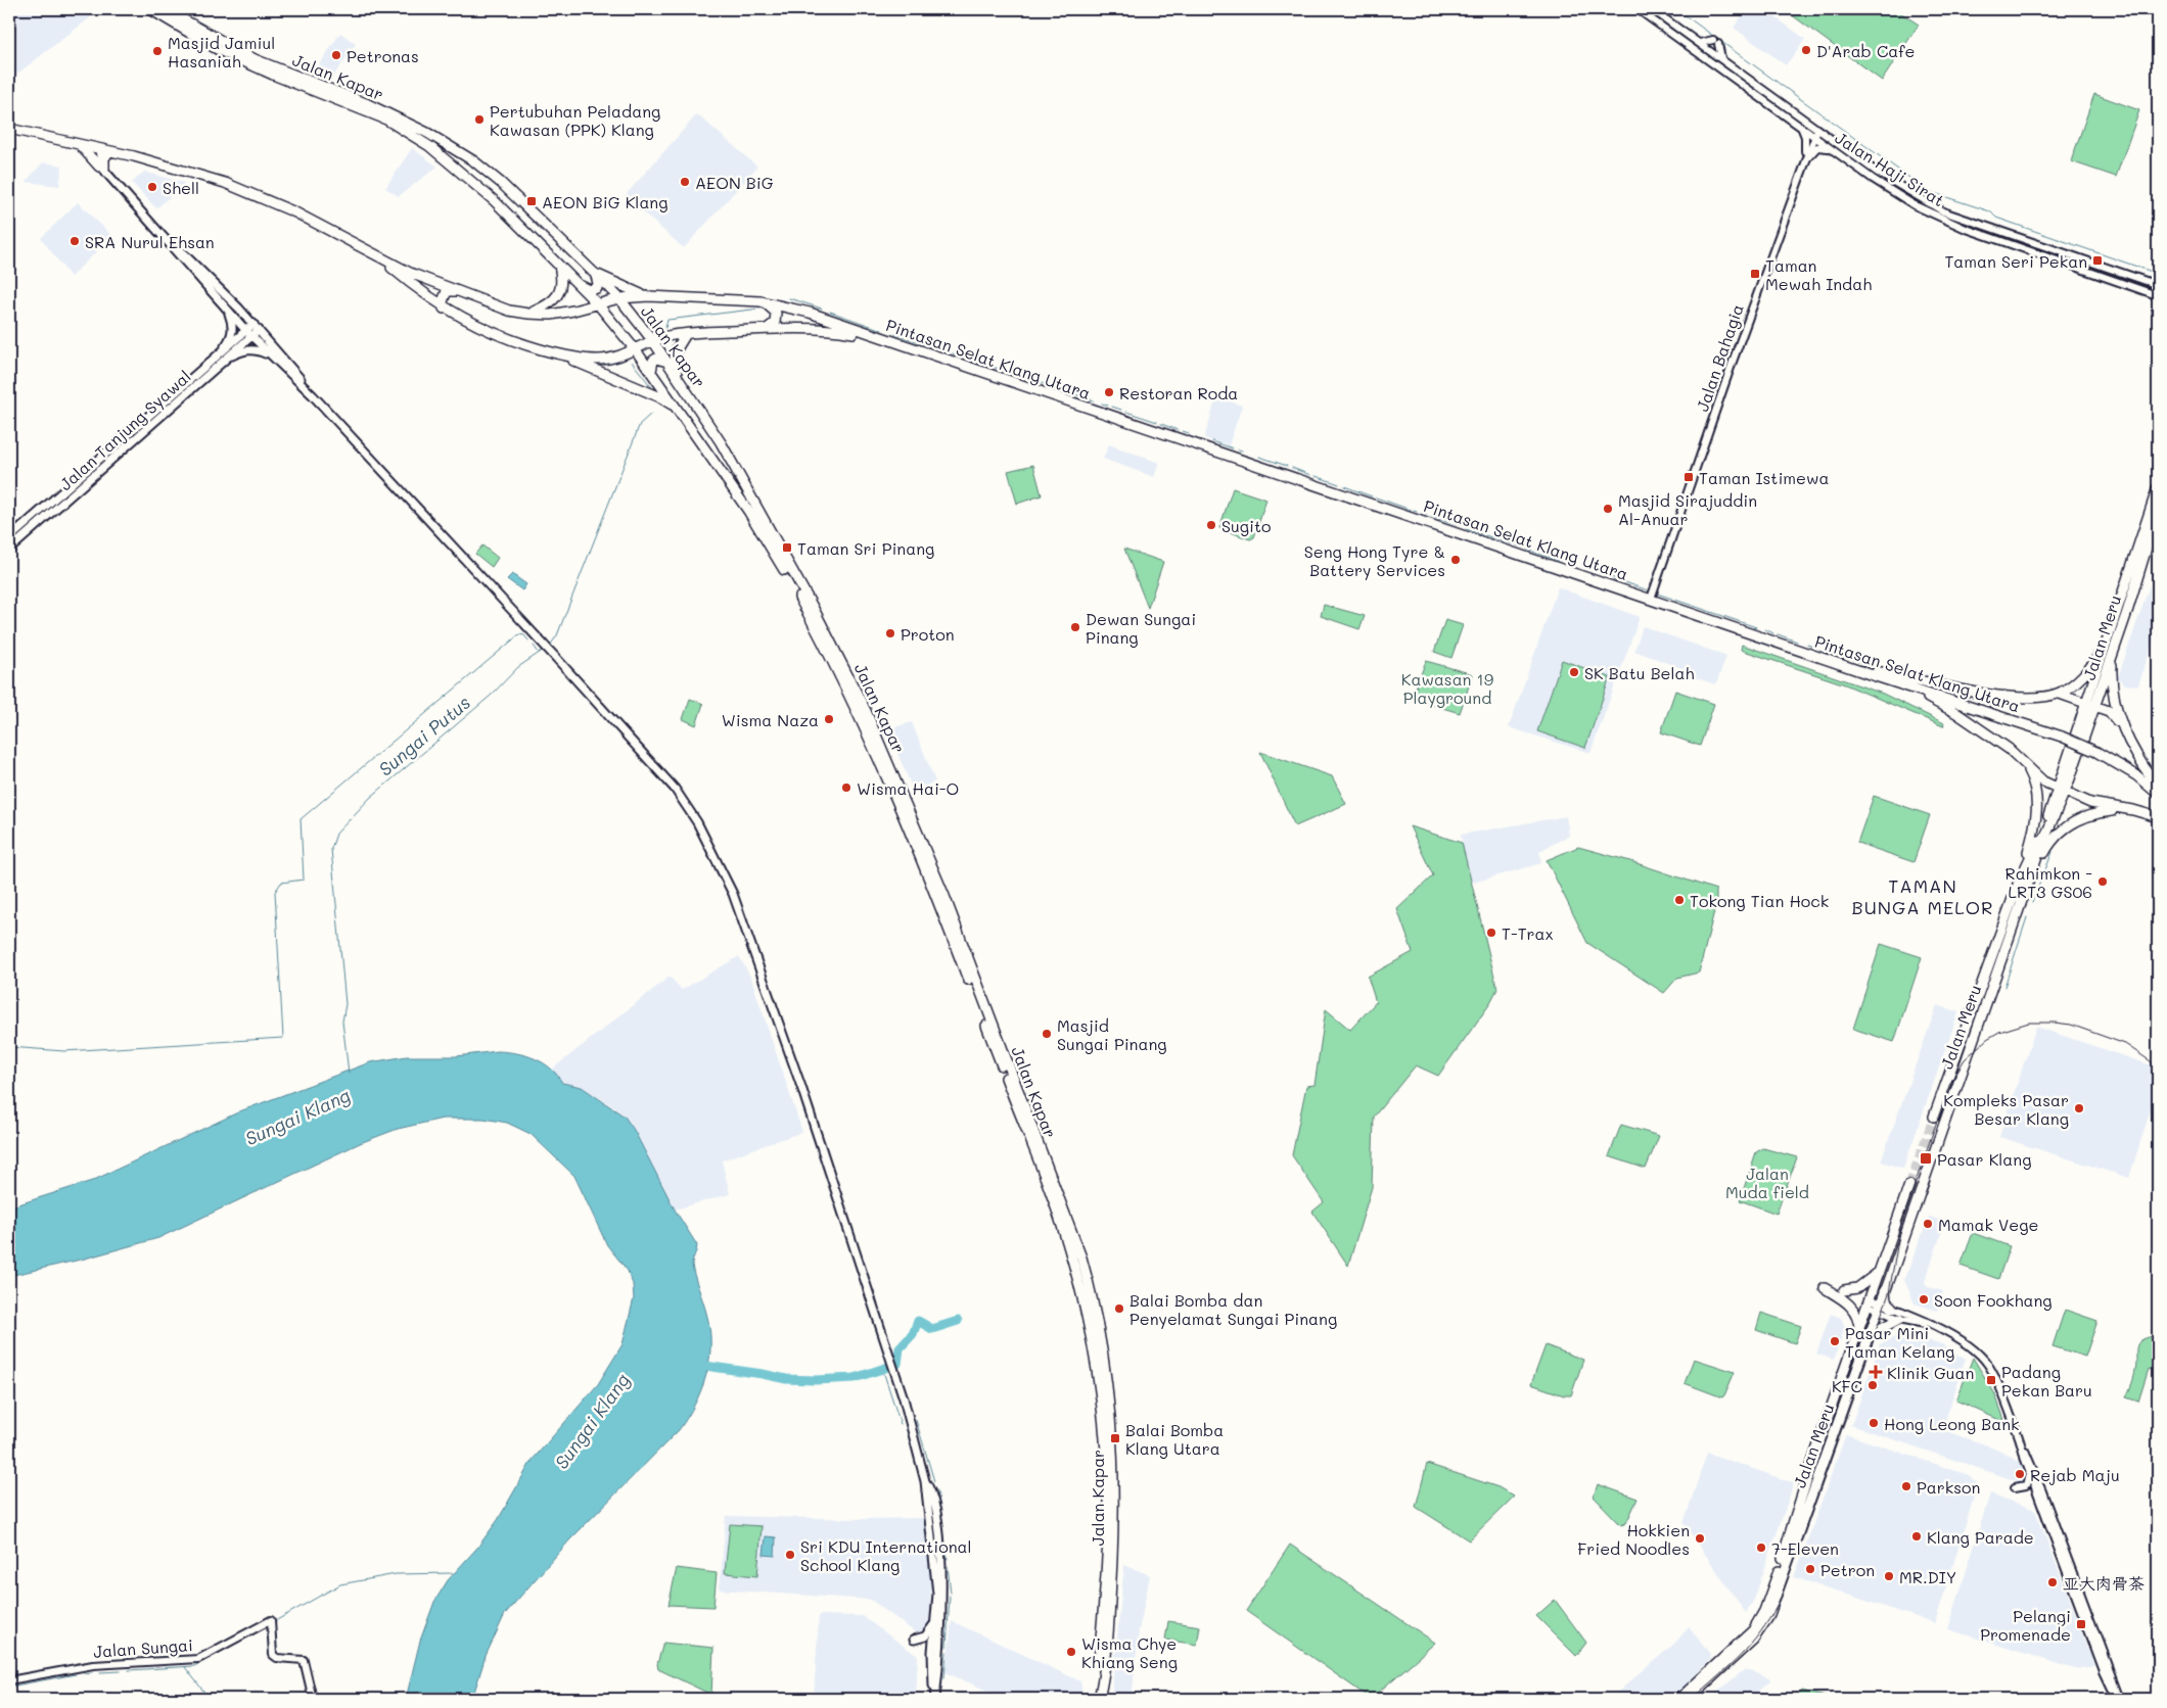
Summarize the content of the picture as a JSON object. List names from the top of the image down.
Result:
{
  "streets": {
    "highway": ["Jalan Kapar", "Pintasan Selat Klang Utara", "Jalan Meru"],
    "main road": ["Jalan Tanjung Syawal"],
    "street": ["Jalan Haji Sirat", "Jalan Bahagia", "Jalan Sungai"]
  },
  "crossings": [
    ["Jalan Kapar", "Pintasan Selat Klang Utara"],
    ["Jalan Haji Sirat", "Jalan Bahagia"],
    ["Jalan Bahagia", "Pintasan Selat Klang Utara"]
  ],
  "districts": ["TAMAN BUNGA MELOR"],
  "water": ["Sungai Putus", "Sungai Klang"],
  "parks": ["Kawasan 19 Playground", "Jalan Muda field"],
  "places": {
    "other": [
      "D'Arab Cafe",
      "Masjid Jamiul Hasaniah",
      "Petronas",
      "Pertubuhan Peladang Kawasan (PPK) Klang",
      "AEON BiG",
      "Shell",
      "SRA Nurul Ehsan",
      "Restoran Roda",
      "Masjid Sirajuddin Al-Anuar",
      "Sugito",
      "Seng Hong Tyre & Battery Services",
      "Dewan Sungai Pinang",
      "Proton",
      "SK Batu Belah",
      "Wisma Naza",
      "Wisma Hai-O",
      "Rahimkon - LRT3 GS06",
      "Tokong Tian Hock",
      "T-Trax",
      "Masjid Sungai Pinang",
      "Kompleks Pasar Besar Klang",
      "Mamak Vege",
      "Soon Fookhang",
      "Balai Bomba dan Penyelamat Sungai Pinang",
      "Pasar Mini Taman Kelang",
      "KFC",
      "Hong Leong Bank",
      "Rejab Maju",
      "Parkson",
      "Klang Parade",
      "Hokkien Fried Noodles",
      "7-Eleven",
      "Sri KDU International School Klang",
      "Petron",
      "MR.DIY",
      "亚大肉骨茶",
      "Wisma Chye Khiang Seng"
    ],
    "transit": [
      "AEON BiG Klang",
      "Taman Seri Pekan",
      "Taman Mewah Indah",
      "Taman Istimewa",
      "Taman Sri Pinang",
      "Pasar Klang",
      "Padang Pekan Baru",
      "Balai Bomba Klang Utara",
      "Pelangi Promenade"
    ],
    "health": ["Klinik Guan"]
  }
}
